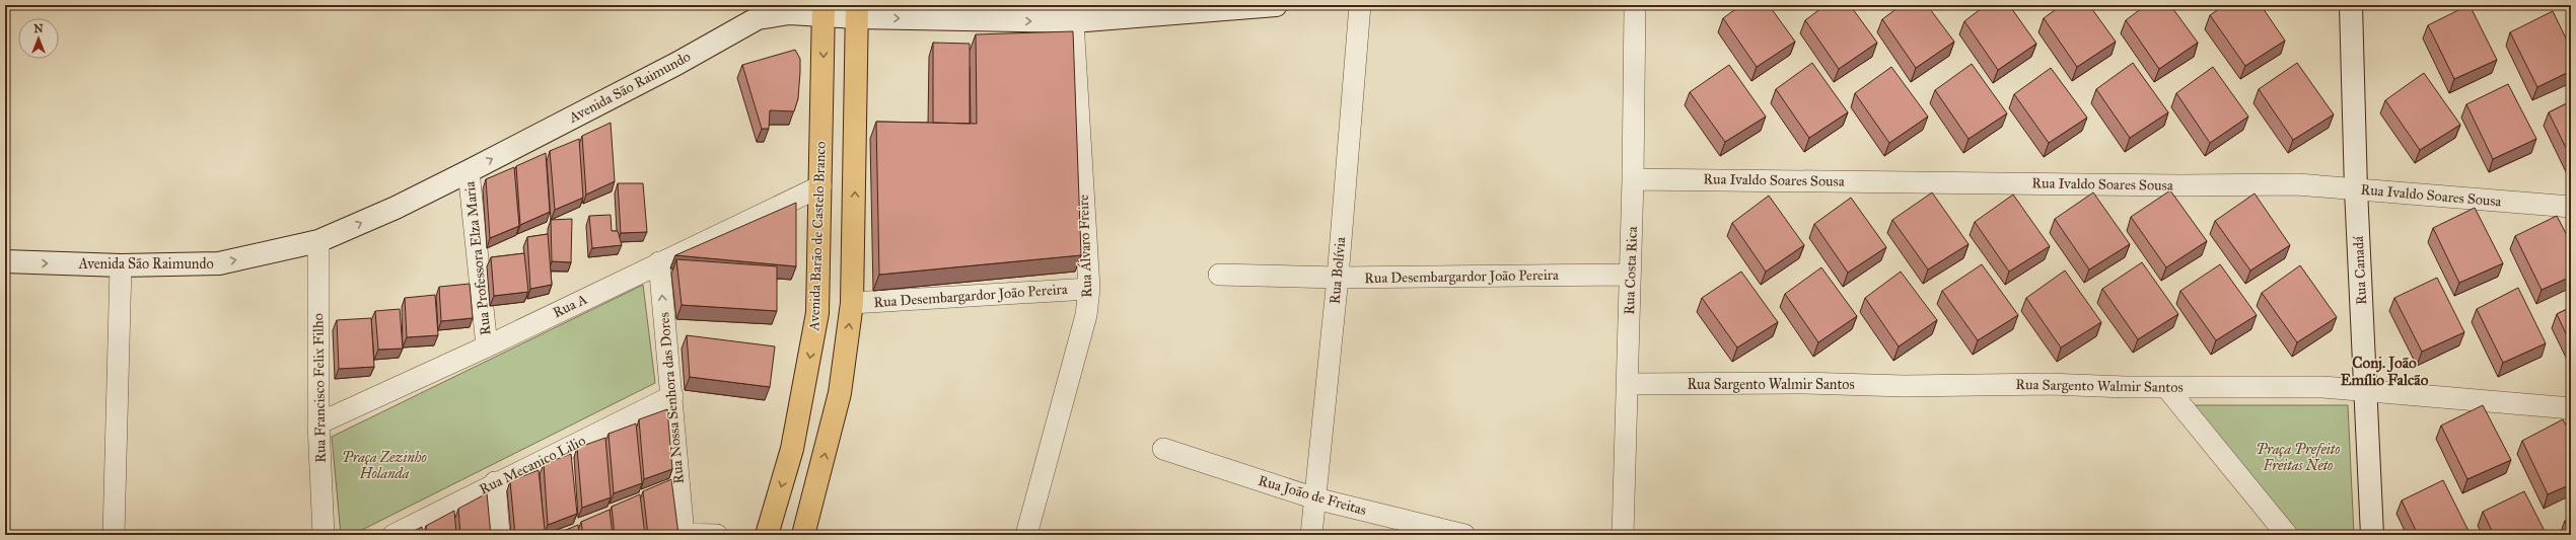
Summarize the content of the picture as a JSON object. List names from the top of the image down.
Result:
{
  "streets": {
    "main road": ["Avenida Barão de Castelo Branco"],
    "street": [
      "Avenida São Raimundo",
      "Rua Ivaldo Soares Sousa",
      "Rua Álvaro Freire",
      "Rua Professora Elza Maria",
      "Rua Bolívia",
      "Rua Costa Rica",
      "Rua Canadá",
      "Rua Desembargardor João Pereira",
      "Rua A",
      "Rua Sargento Walmir Santos",
      "Rua Francisco Felix Filho",
      "Rua Nossa Senhora das Dores",
      "Rua Mecanico Lilio",
      "Rua João de Freitas"
    ]
  },
  "crossings": [
    ["Avenida São Raimundo", "Avenida Barão de Castelo Branco"],
    ["Avenida São Raimundo", "Rua Álvaro Freire"],
    ["Avenida São Raimundo", "Rua Professora Elza Maria"],
    ["Avenida São Raimundo", "Rua Francisco Felix Filho"],
    ["Rua Ivaldo Soares Sousa", "Rua Costa Rica"],
    ["Rua Ivaldo Soares Sousa", "Rua Canadá"],
    ["Avenida Barão de Castelo Branco", "Rua A"],
    ["Rua Álvaro Freire", "Rua Desembargardor João Pereira"],
    ["Rua Professora Elza Maria", "Rua A"],
    ["Rua Bolívia", "Rua Desembargardor João Pereira"],
    ["Rua Bolívia", "Rua João de Freitas"],
    ["Rua Costa Rica", "Rua Desembargardor João Pereira"],
    ["Rua Costa Rica", "Rua Sargento Walmir Santos"],
    ["Rua Canadá", "Rua Sargento Walmir Santos"],
    ["Rua A", "Rua Francisco Felix Filho"],
    ["Rua A", "Rua Nossa Senhora das Dores"],
    ["Rua Nossa Senhora das Dores", "Rua Mecanico Lilio"]
  ],
  "one_way": ["Avenida São Raimundo", "Rua Nossa Senhora das Dores"],
  "districts": ["Conj. João Emílio Falcão"],
  "parks": ["Praça Prefeito Freitas Neto", "Praça Zezinho Holanda"],
  "north": "top"
}
